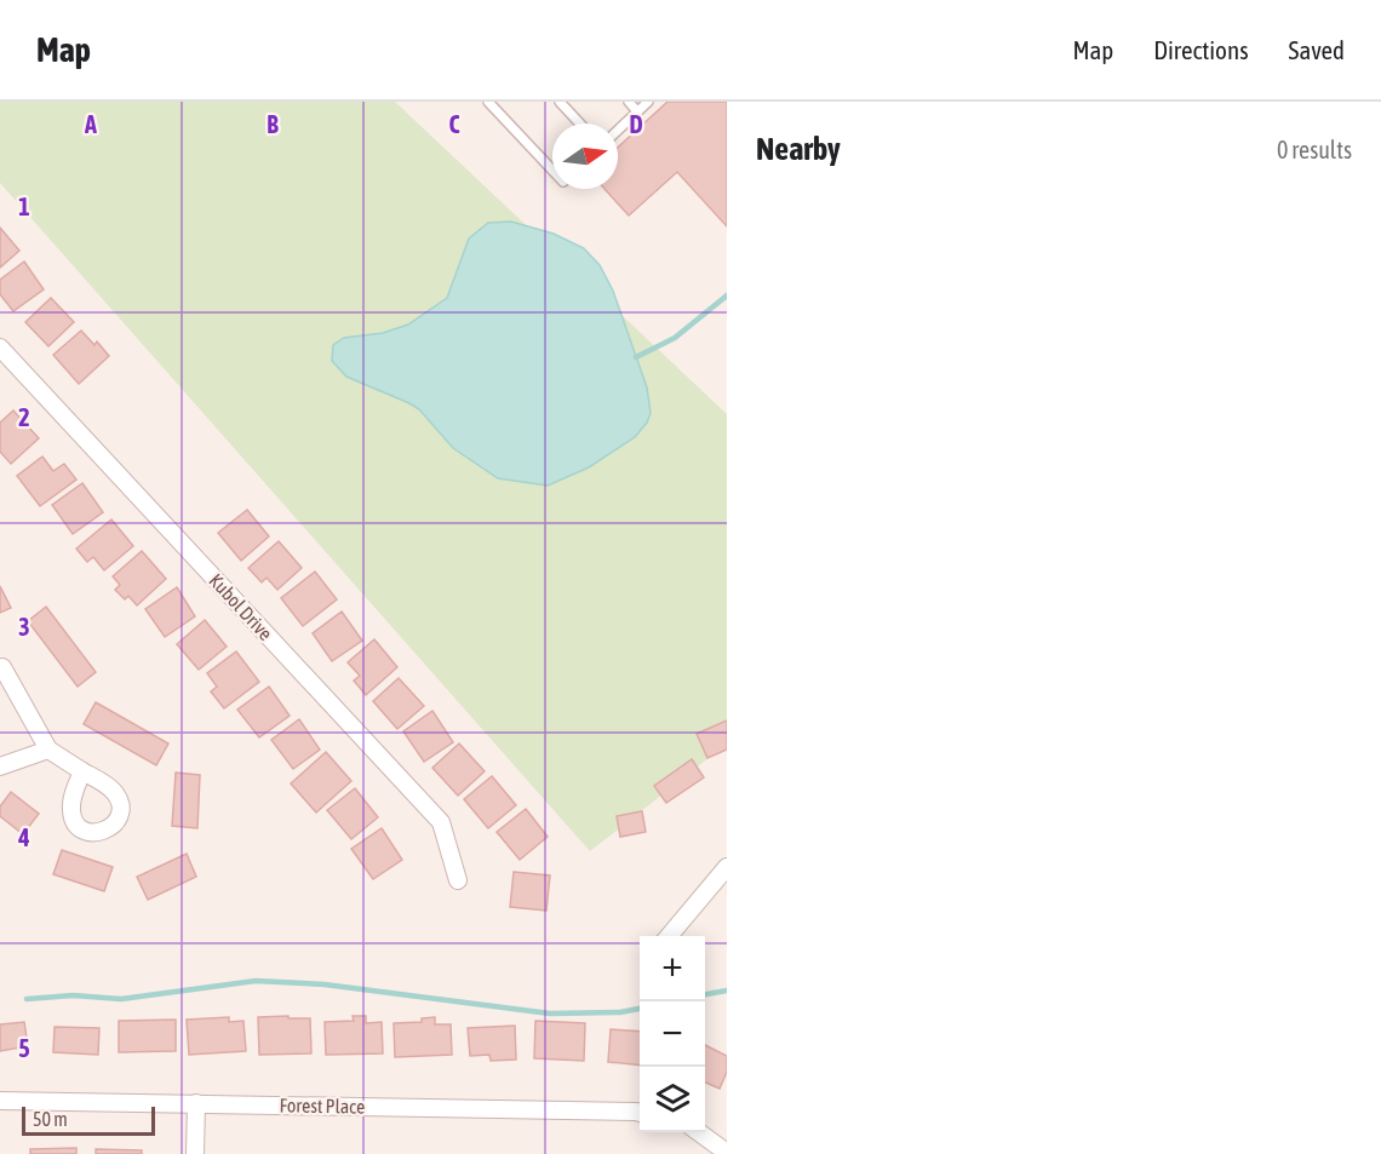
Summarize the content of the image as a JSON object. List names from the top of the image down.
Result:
{
  "streets": {
    "street": ["Kubol Drive", "Forest Place"]
  },
  "scale_bar": "50 m",
  "north": "right",
  "page": {
    "header": "Map",
    "nav": ["Map", "Directions", "Saved"],
    "heading": ["Nearby", "0 results"],
    "map_buttons": ["+", "−"],
    "scale": "50 m"
  },
  "grid": {
    "columns": [
      "A",
      "B",
      "C",
      "D"
    ],
    "rows": [
      "1",
      "2",
      "3",
      "4",
      "5"
    ]
  }
}
